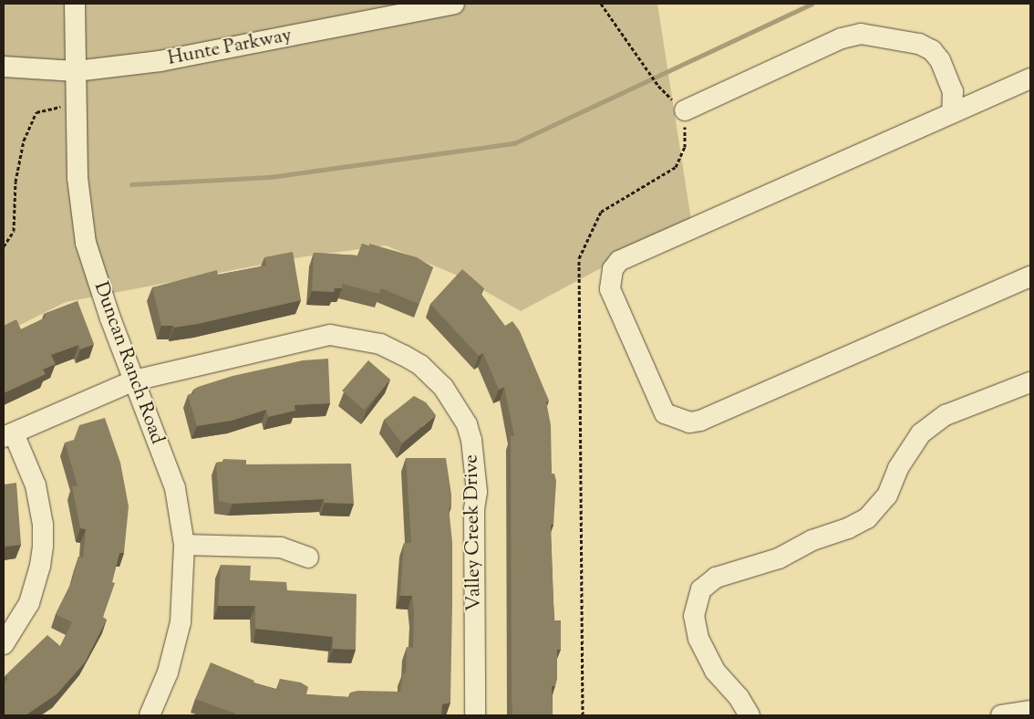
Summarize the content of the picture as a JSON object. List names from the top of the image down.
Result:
{
  "streets": {
    "street": ["Hunte Parkway", "Duncan Ranch Road", "Valley Creek Drive"]
  },
  "crossings": [
    ["Hunte Parkway", "Duncan Ranch Road"],
    ["Duncan Ranch Road", "Valley Creek Drive"]
  ]
}
